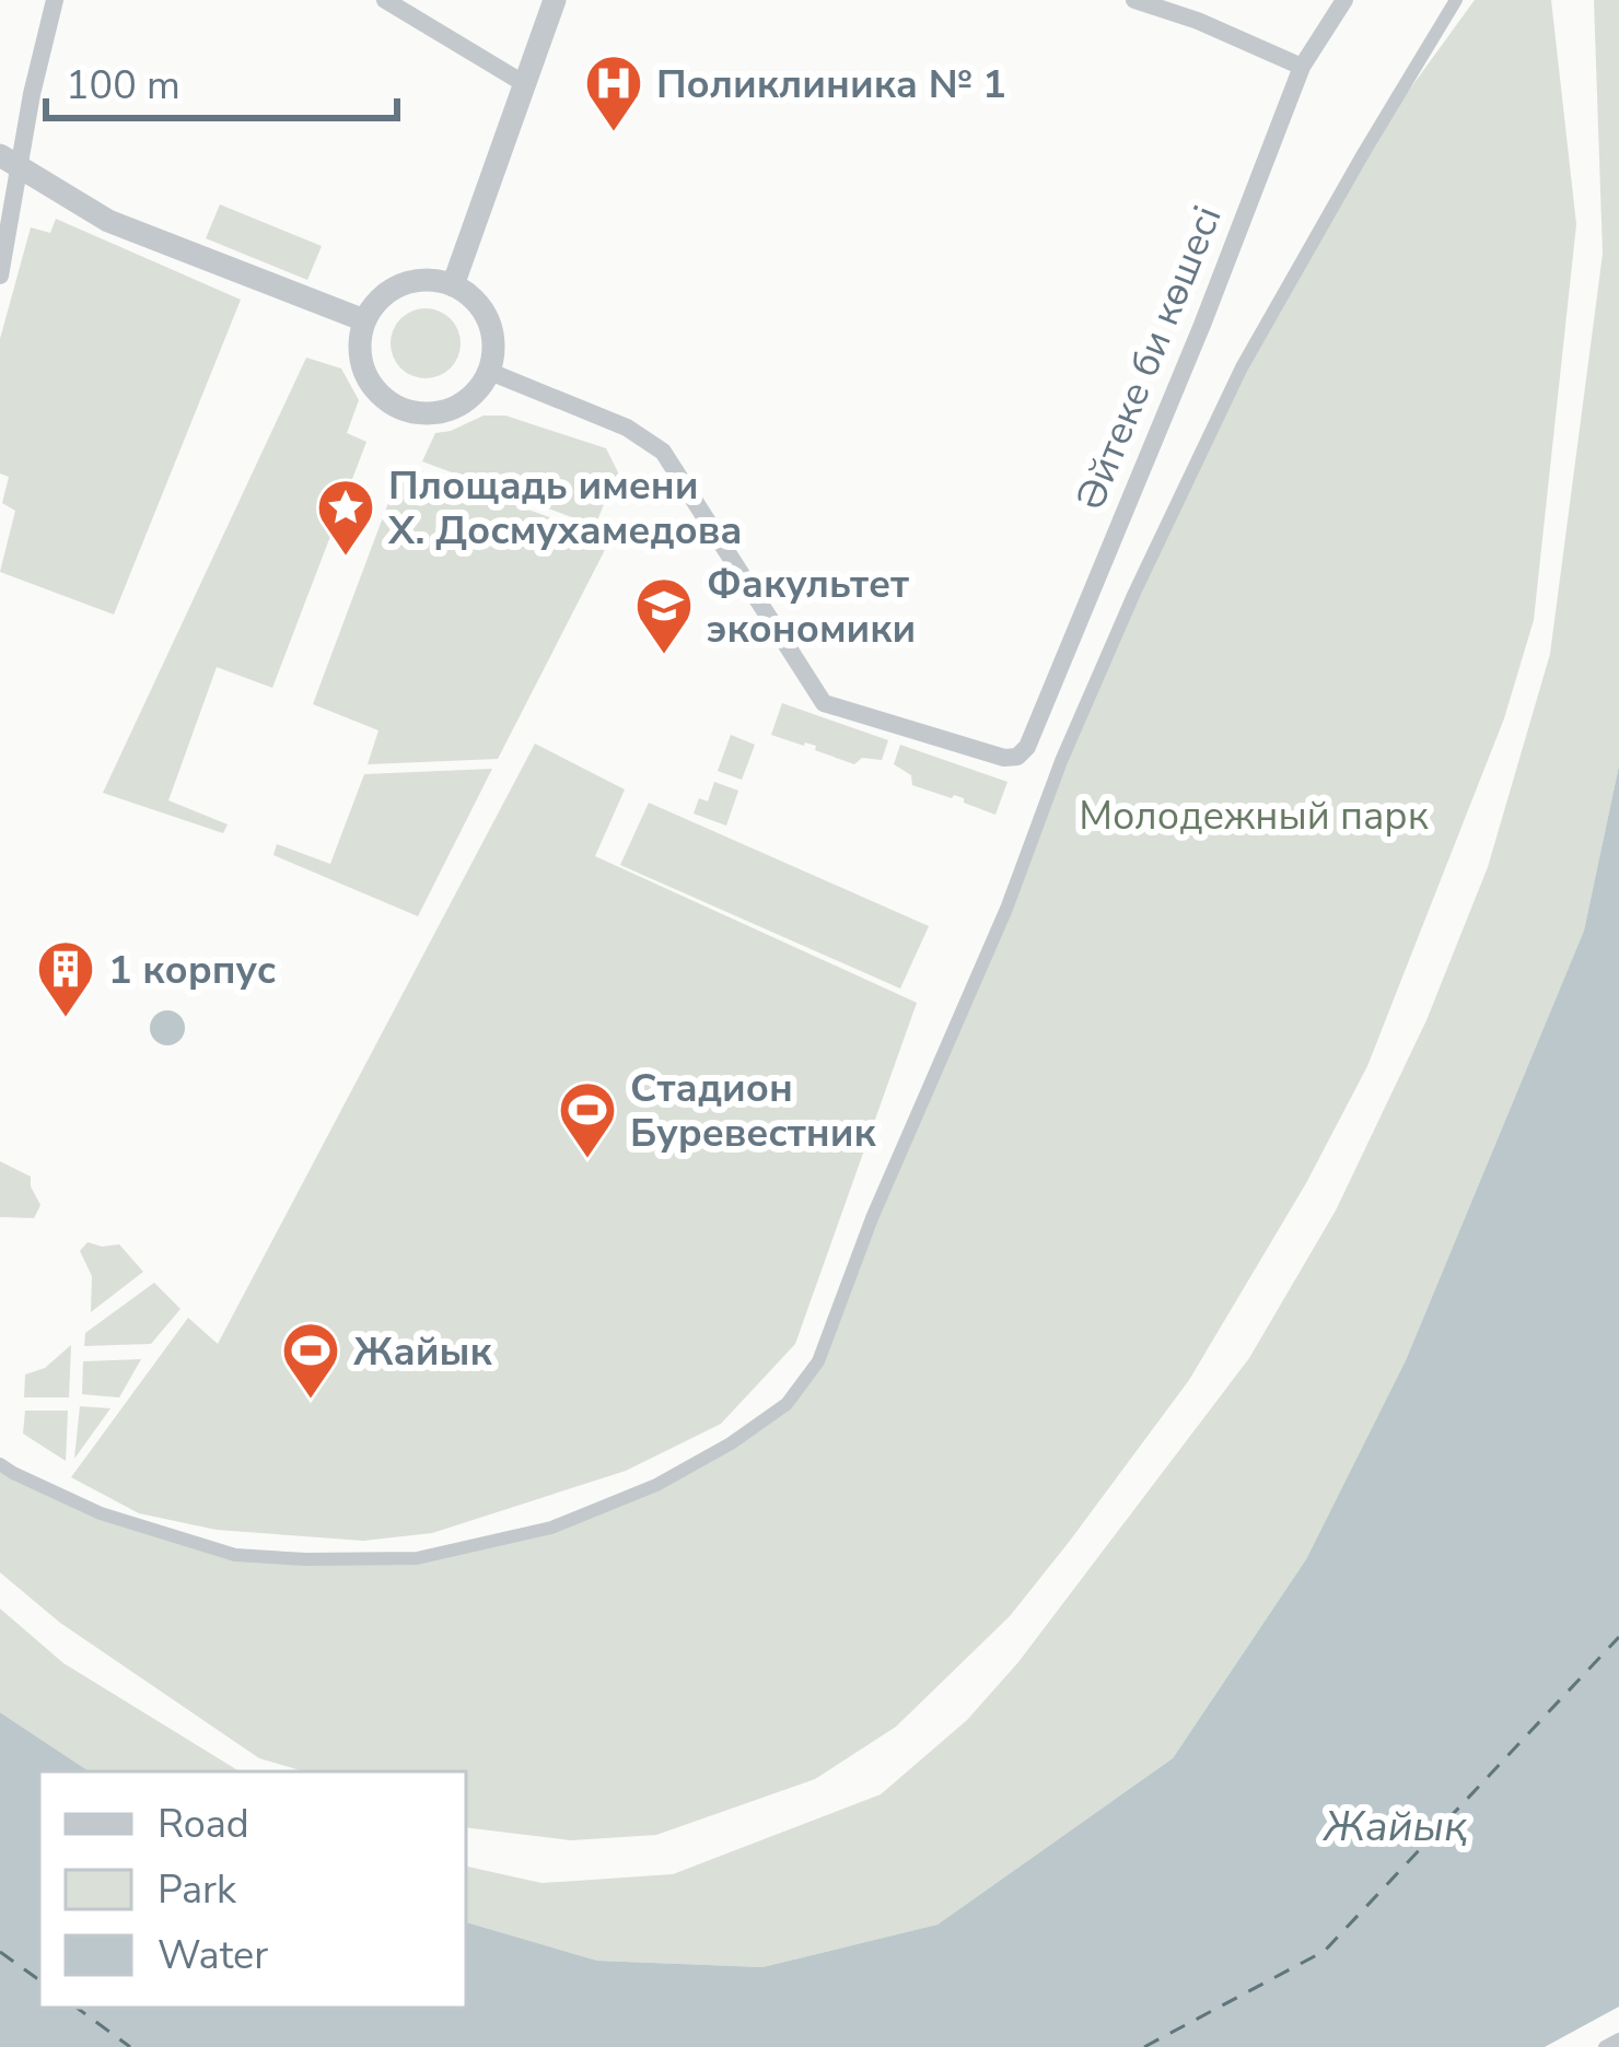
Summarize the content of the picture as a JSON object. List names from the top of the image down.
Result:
{
  "streets": {
    "street": ["Әйтеке би көшесі"]
  },
  "water": ["Жайық"],
  "parks": ["Молодежный парк"],
  "places": {
    "hospital": ["Поликлиника № 1"],
    "place": ["Площадь имени Х. Досмухамедова"],
    "school or university": ["Факультет экономики"],
    "building": ["1 корпус"],
    "sports": ["Стадион Буревестник", "Жайык"]
  },
  "legend": ["Road", "Park", "Water"],
  "scale_bar": "100 m"
}
